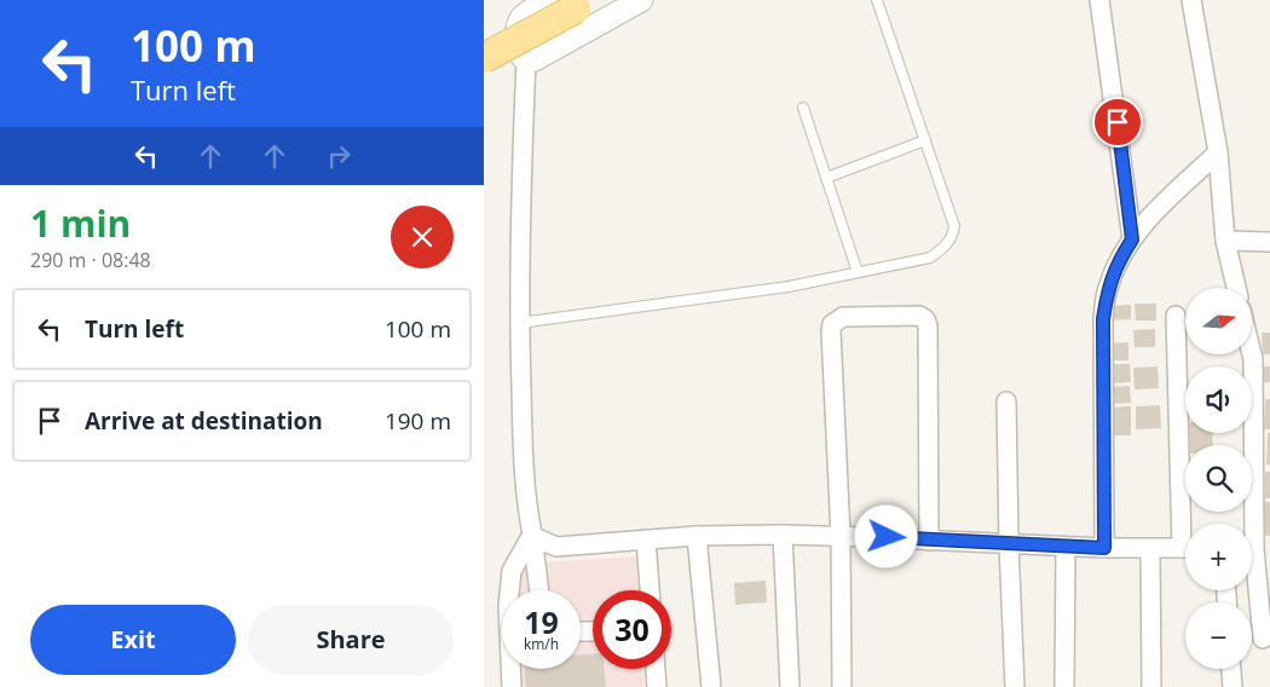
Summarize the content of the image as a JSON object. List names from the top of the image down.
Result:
{
  "north": "right",
  "page": {
    "turn": ["100 m", "Turn left"],
    "heading": ["1 min", "290 m · 08:48"],
    "list": [
      {
        "name": "Turn left",
        "value": "100 m"
      },
      {
        "name": "Arrive at destination",
        "value": "190 m"
      }
    ],
    "map_buttons": ["+", "−"],
    "speed": "19 km/h",
    "limit": "30",
    "buttons": ["Exit", "Share"]
  }
}
